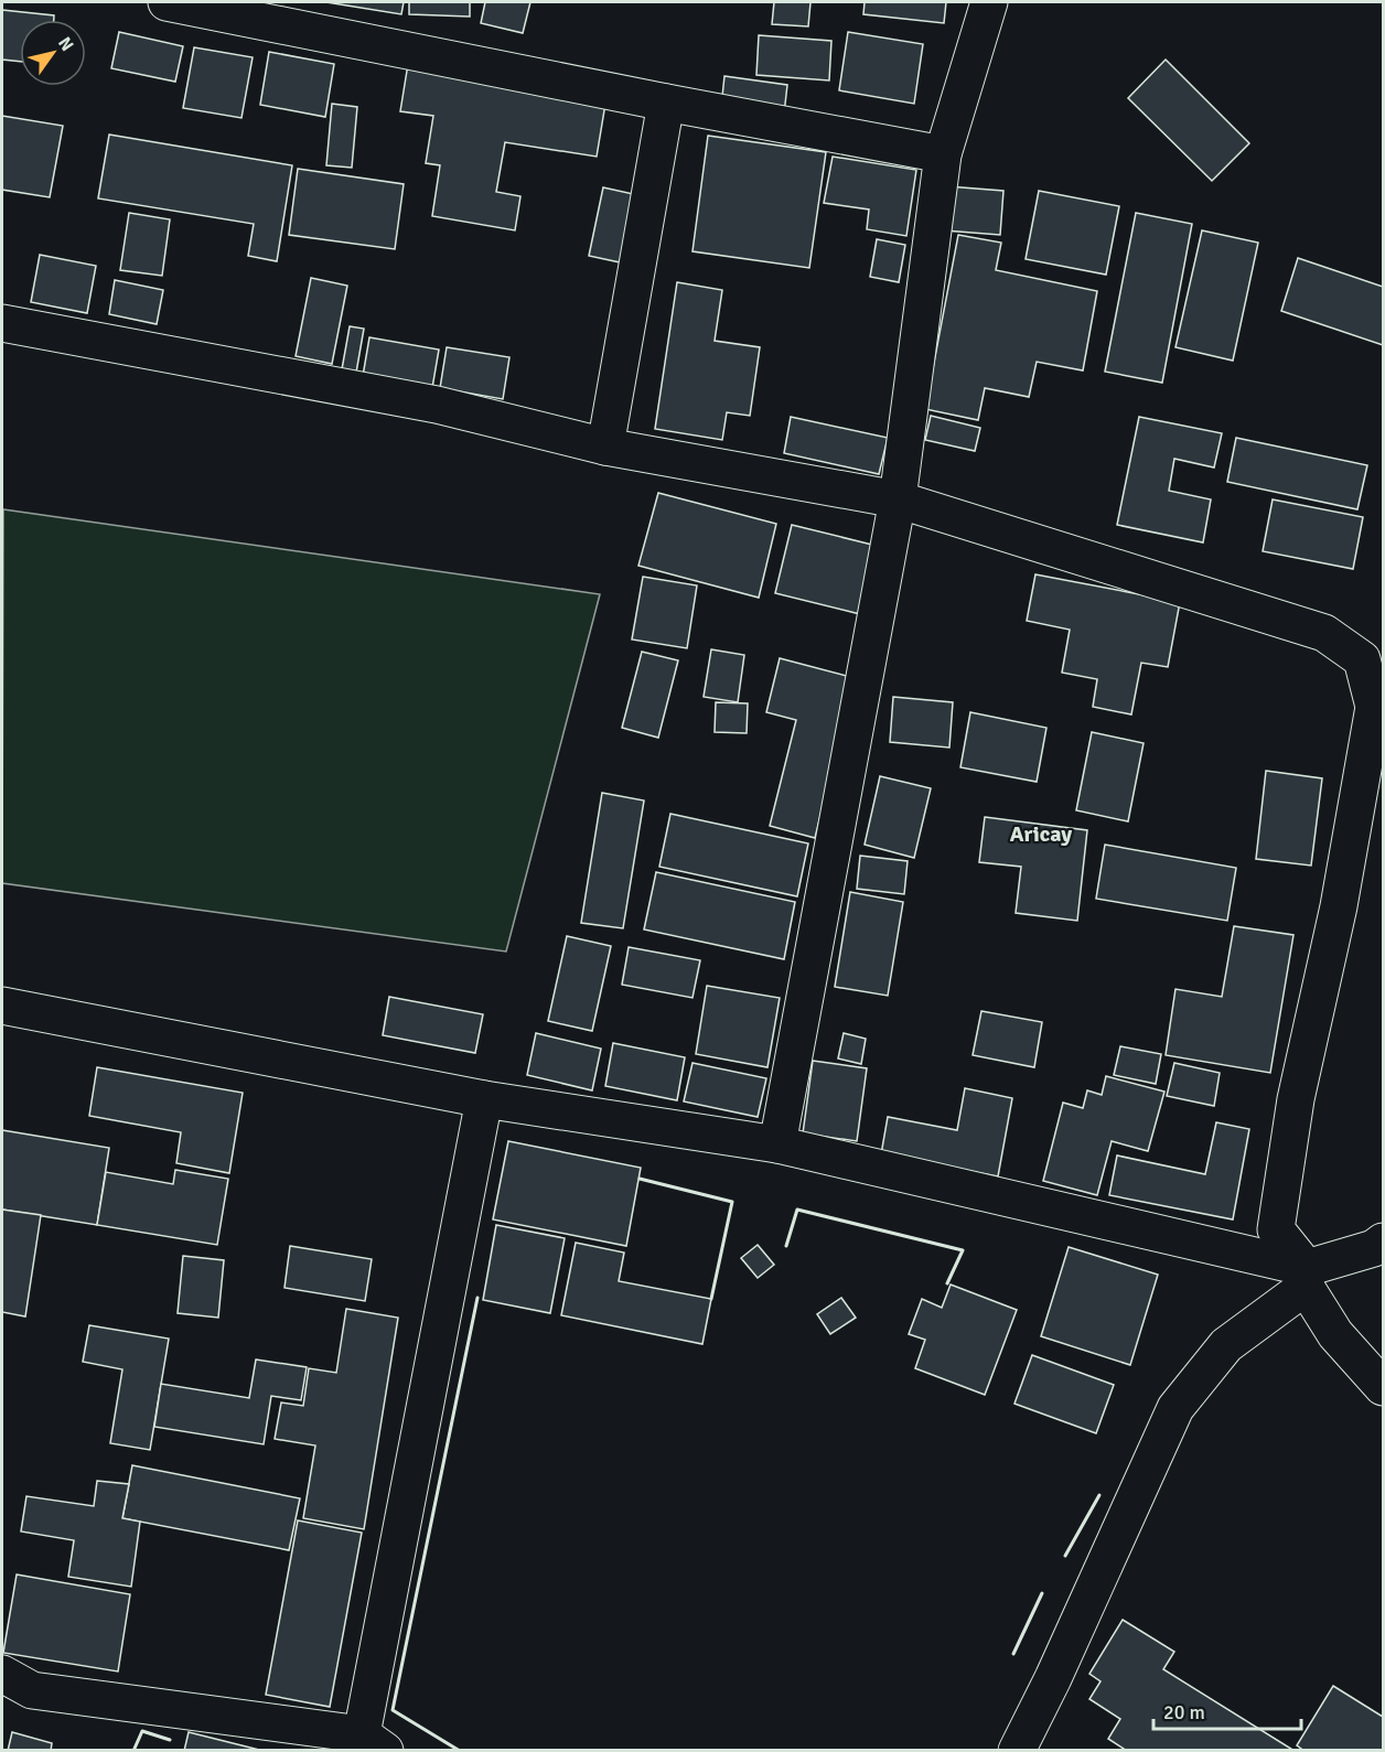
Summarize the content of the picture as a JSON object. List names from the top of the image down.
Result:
{
  "districts": ["Aricay"],
  "scale_bar": "20 m",
  "north": "top right"
}
